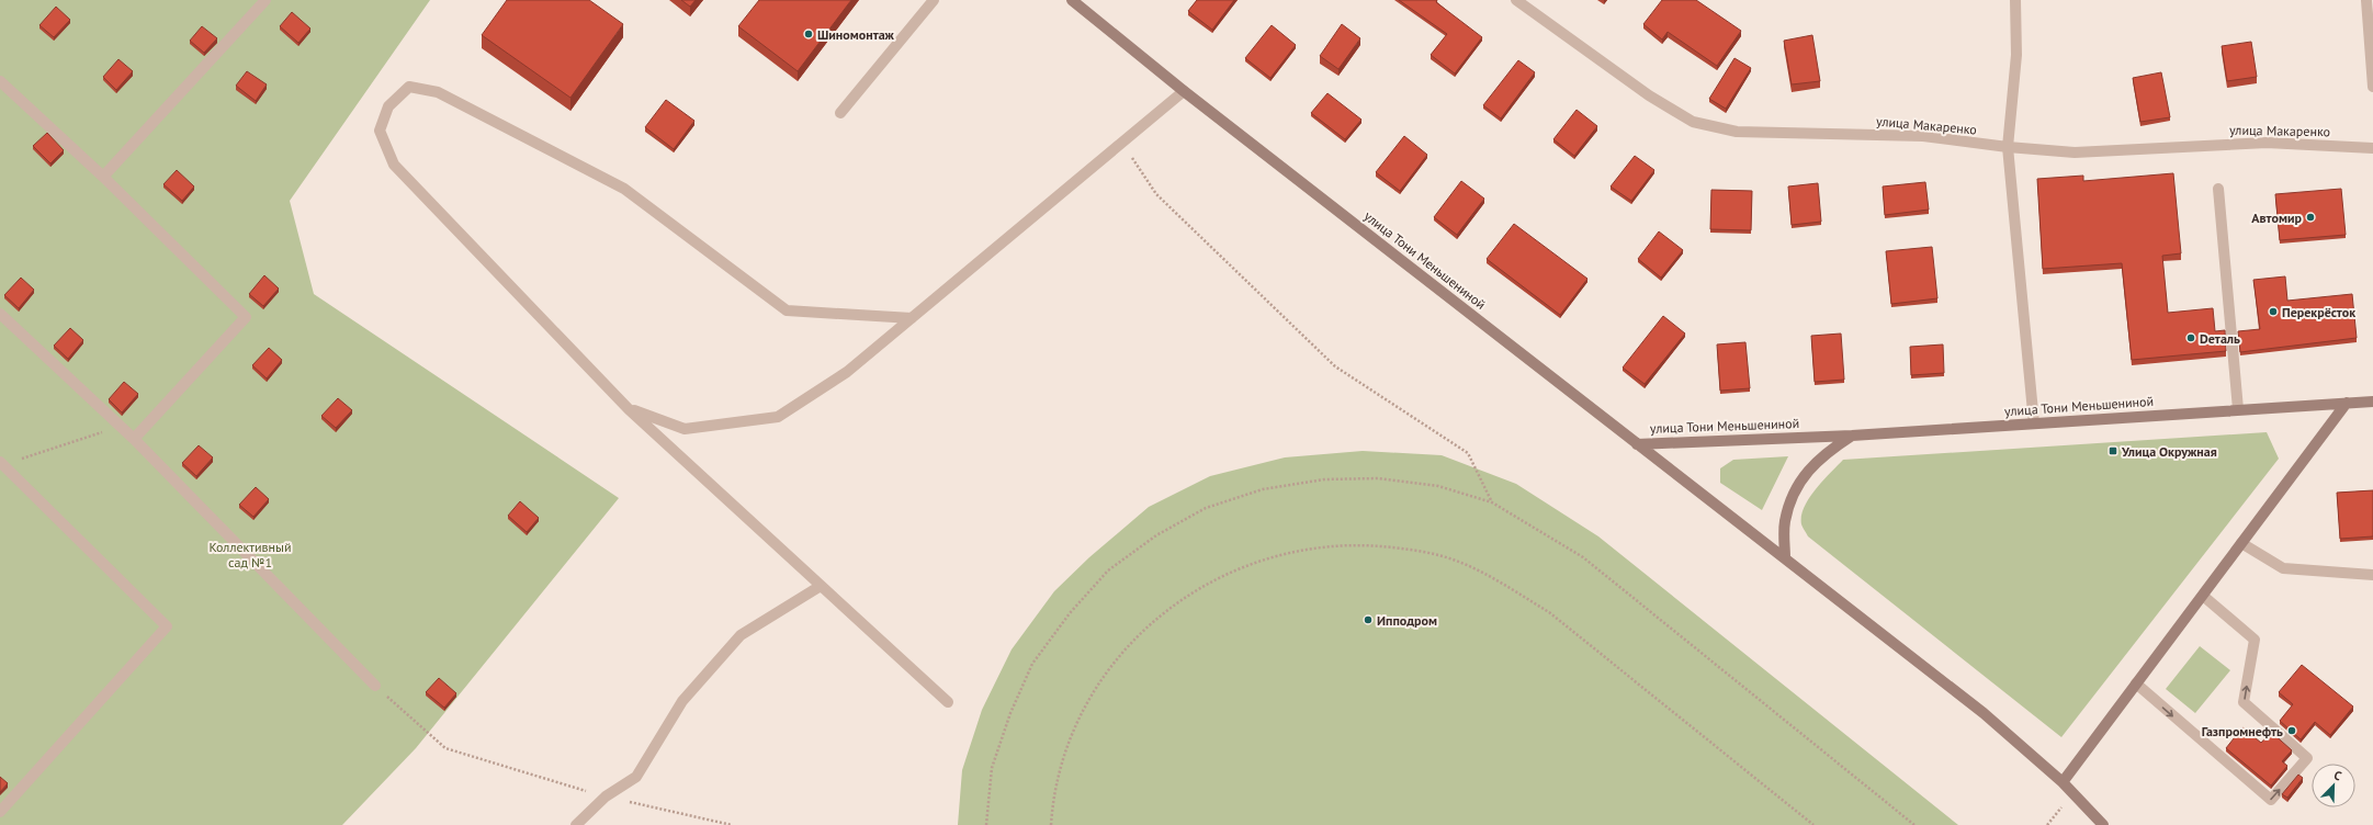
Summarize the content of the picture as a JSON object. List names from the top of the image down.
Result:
{
  "streets": {
    "street": ["улица Макаренко", "улица Тони Меньшениной"]
  },
  "parks": ["Коллективный сад №1"],
  "places": {
    "other": [
      "Шиномонтаж",
      "Автомир",
      "Перекрёсток",
      "Dеталь",
      "Ипподром",
      "Газпромнефть"
    ],
    "transit": ["Улица Окружная"]
  },
  "north": "top right"
}
